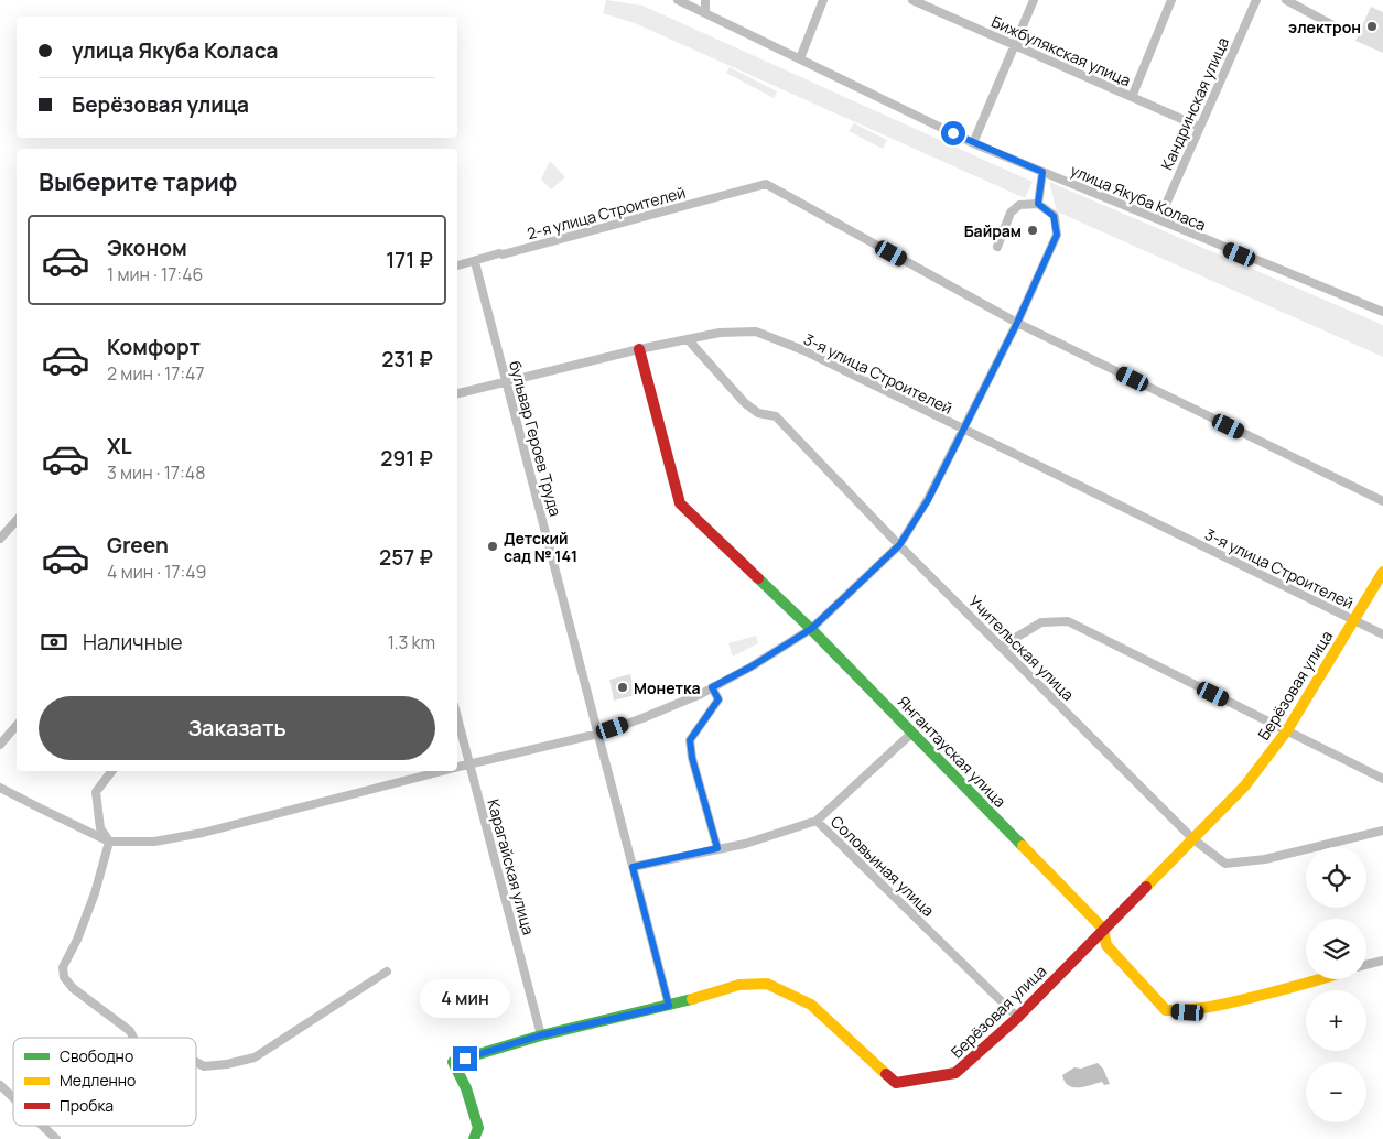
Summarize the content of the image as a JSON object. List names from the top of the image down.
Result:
{
  "streets": {
    "street": [
      "Бижбулякская улица",
      "Кандринская улица",
      "улица Якуба Коласа",
      "2-я улица Строителей",
      "3-я улица Строителей",
      "бульвар Героев Труда",
      "Учительская улица",
      "Берёзовая улица",
      "Янгантауская улица",
      "Соловьиная улица",
      "Карагайская улица"
    ]
  },
  "crossings": [
    ["Бижбулякская улица", "Кандринская улица"],
    ["Кандринская улица", "улица Якуба Коласа"],
    ["2-я улица Строителей", "бульвар Героев Труда"],
    ["3-я улица Строителей", "бульвар Героев Труда"],
    ["3-я улица Строителей", "Учительская улица"],
    ["3-я улица Строителей", "Берёзовая улица"],
    ["3-я улица Строителей", "Янгантауская улица"],
    ["бульвар Героев Труда", "Берёзовая улица"],
    ["бульвар Героев Труда", "Соловьиная улица"],
    ["Учительская улица", "Берёзовая улица"],
    ["Берёзовая улица", "Янгантауская улица"],
    ["Берёзовая улица", "Соловьиная улица"],
    ["Берёзовая улица", "Карагайская улица"]
  ],
  "places": [
    "электрон",
    "Байрам",
    "Детский сад № 141",
    "Монетка"
  ],
  "legend": ["Свободно", "Медленно", "Пробка"],
  "page": {
    "banner": ["улица Якуба Коласа", "Берёзовая улица"],
    "heading": "Выберите тариф",
    "list": [
      {
        "name": "Эконом",
        "note": "1 мин · 17:46",
        "value": "171 ₽"
      },
      {
        "name": "Комфорт",
        "note": "2 мин · 17:47",
        "value": "231 ₽"
      },
      {
        "name": "XL",
        "note": "3 мин · 17:48",
        "value": "291 ₽"
      },
      {
        "name": "Green",
        "note": "4 мин · 17:49",
        "value": "257 ₽"
      }
    ],
    "pay": ["Наличные", "1.3 km"],
    "buttons": "Заказать",
    "map_buttons": ["+", "−"],
    "bubble": "4 мин"
  }
}
